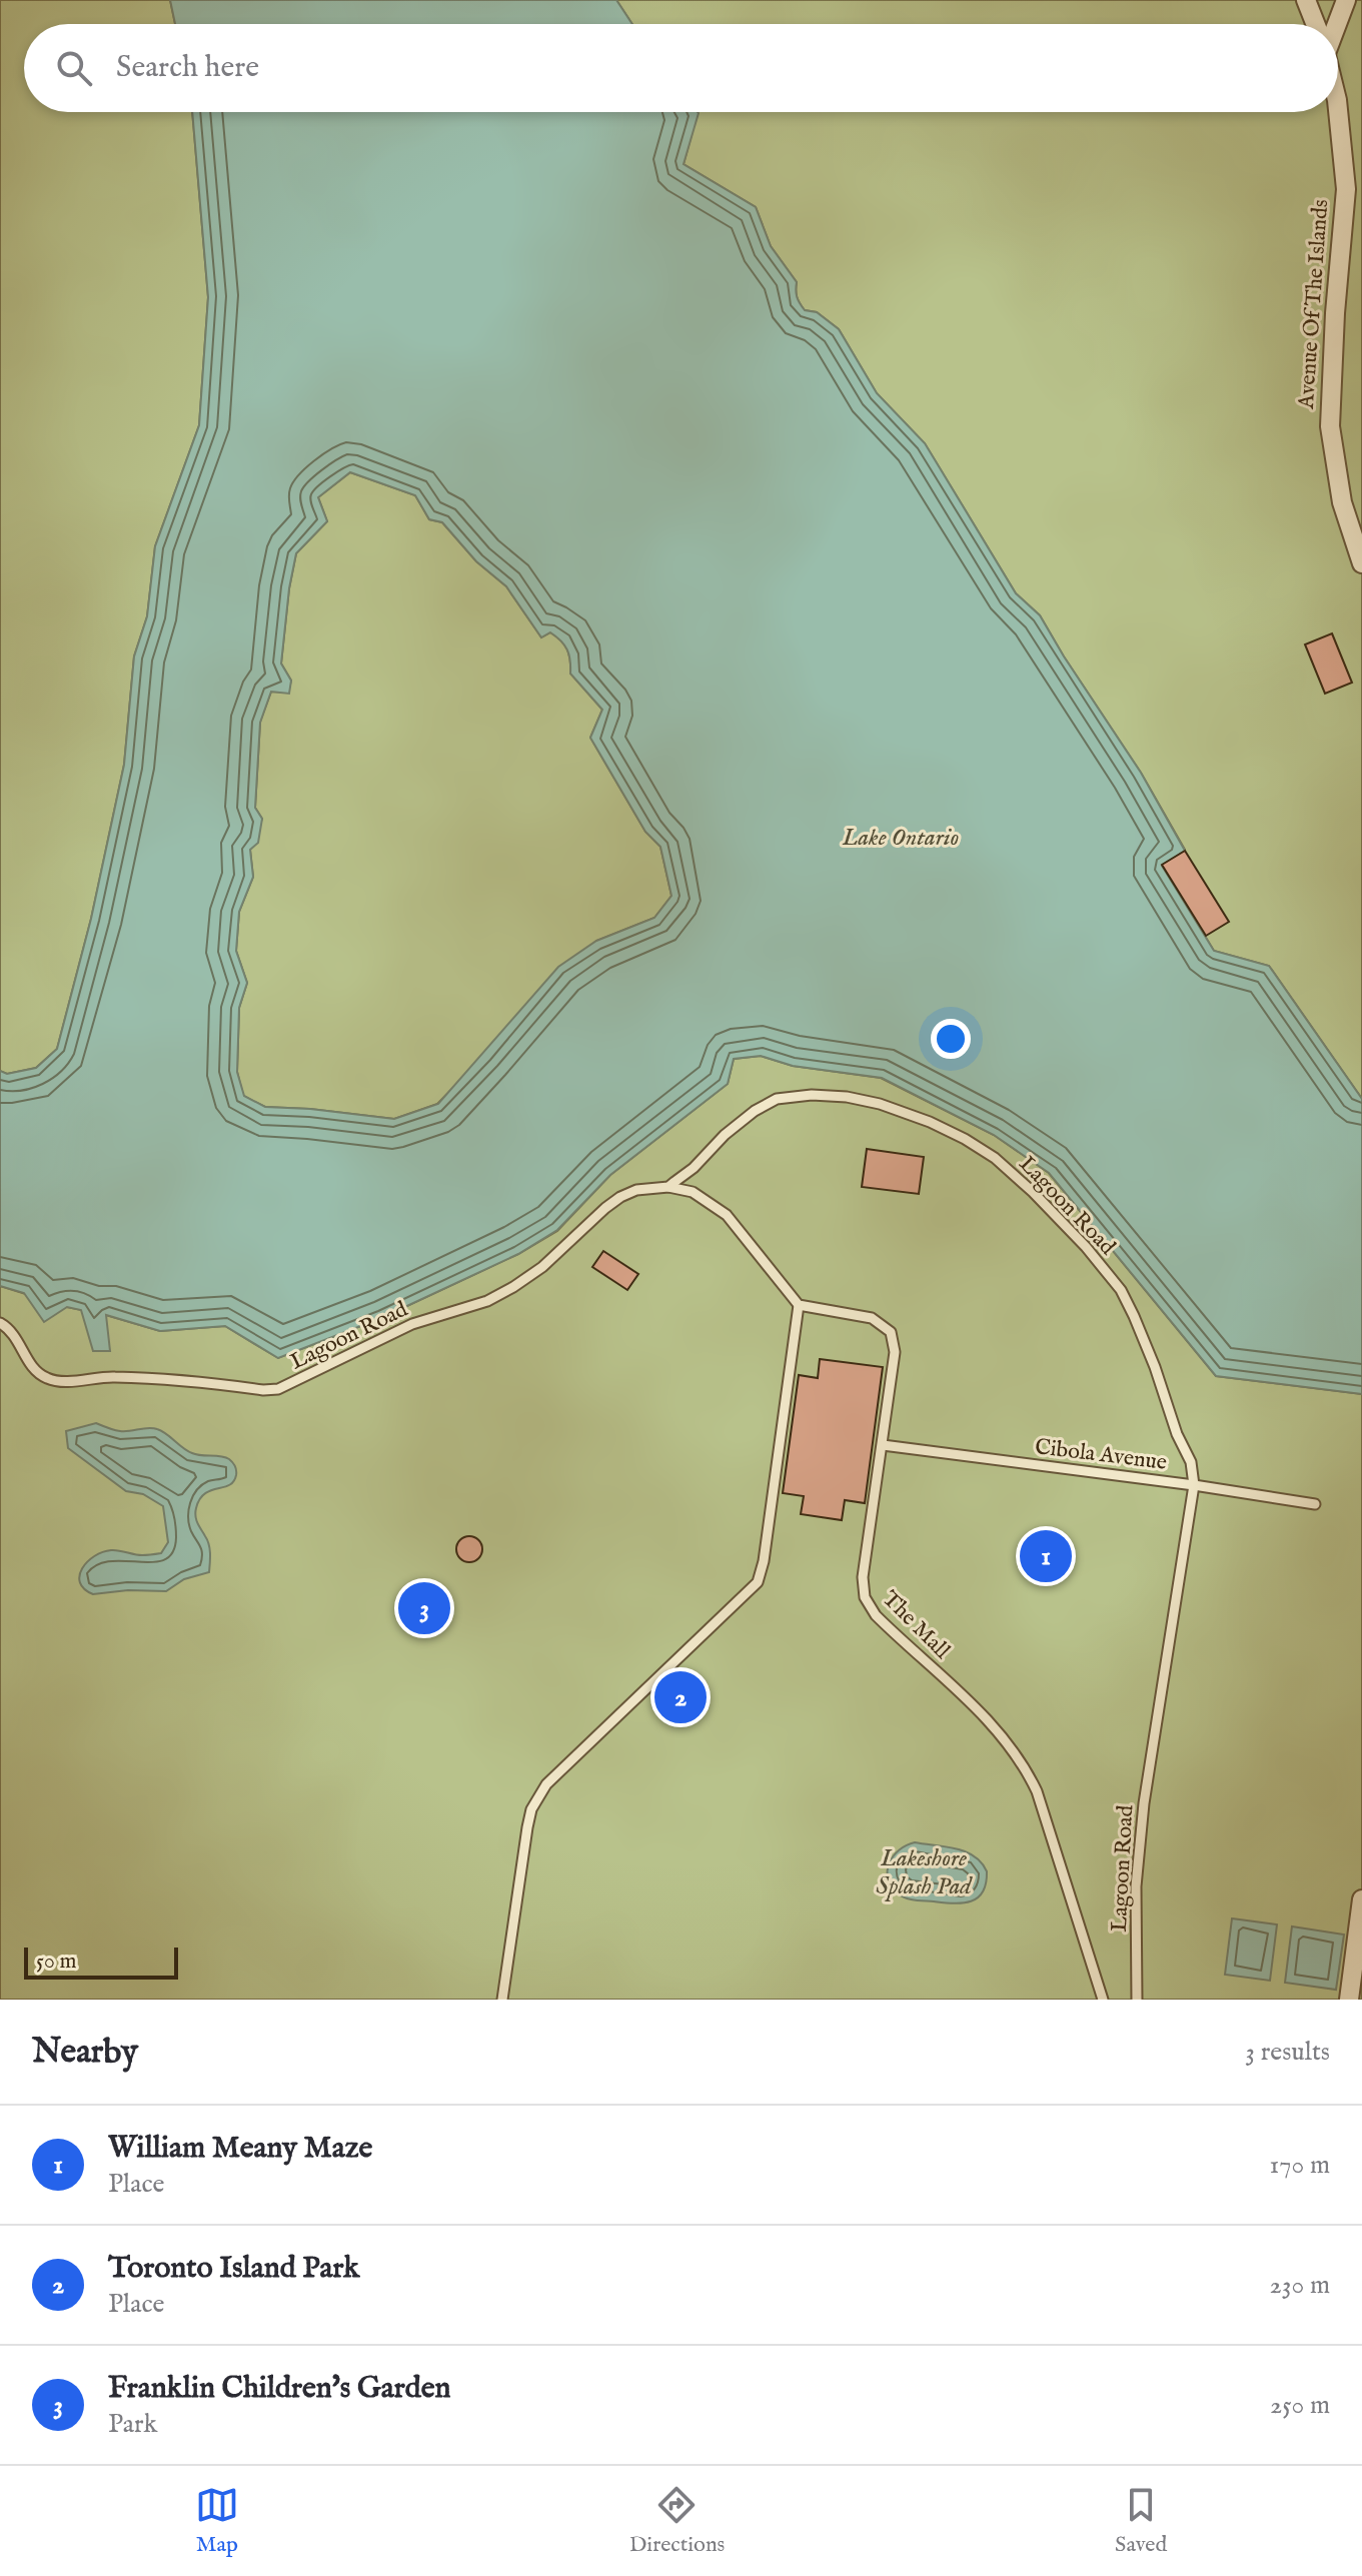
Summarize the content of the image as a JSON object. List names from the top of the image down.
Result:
{
  "streets": {
    "street": ["Avenue Of The Islands"],
    "lane": ["Lagoon Road", "Cibola Avenue", "The Mall"]
  },
  "crossings": [
    ["Lagoon Road", "Cibola Avenue"],
    ["Cibola Avenue", "The Mall"]
  ],
  "water": ["Lake Ontario", "Lakeshore Splash Pad"],
  "scale_bar": "50 m",
  "page": {
    "search": "Search here",
    "pins": ["1", "3", "2"],
    "scale": "50 m",
    "heading": ["Nearby", "3 results"],
    "list": [
      {
        "mark": "1",
        "name": "William Meany Maze",
        "note": "Place",
        "value": "170 m"
      },
      {
        "mark": "2",
        "name": "Toronto Island Park",
        "note": "Place",
        "value": "230 m"
      },
      {
        "mark": "3",
        "name": "Franklin Children's Garden",
        "note": "Park",
        "value": "250 m"
      }
    ],
    "nav": ["Map", "Directions", "Saved"]
  }
}
